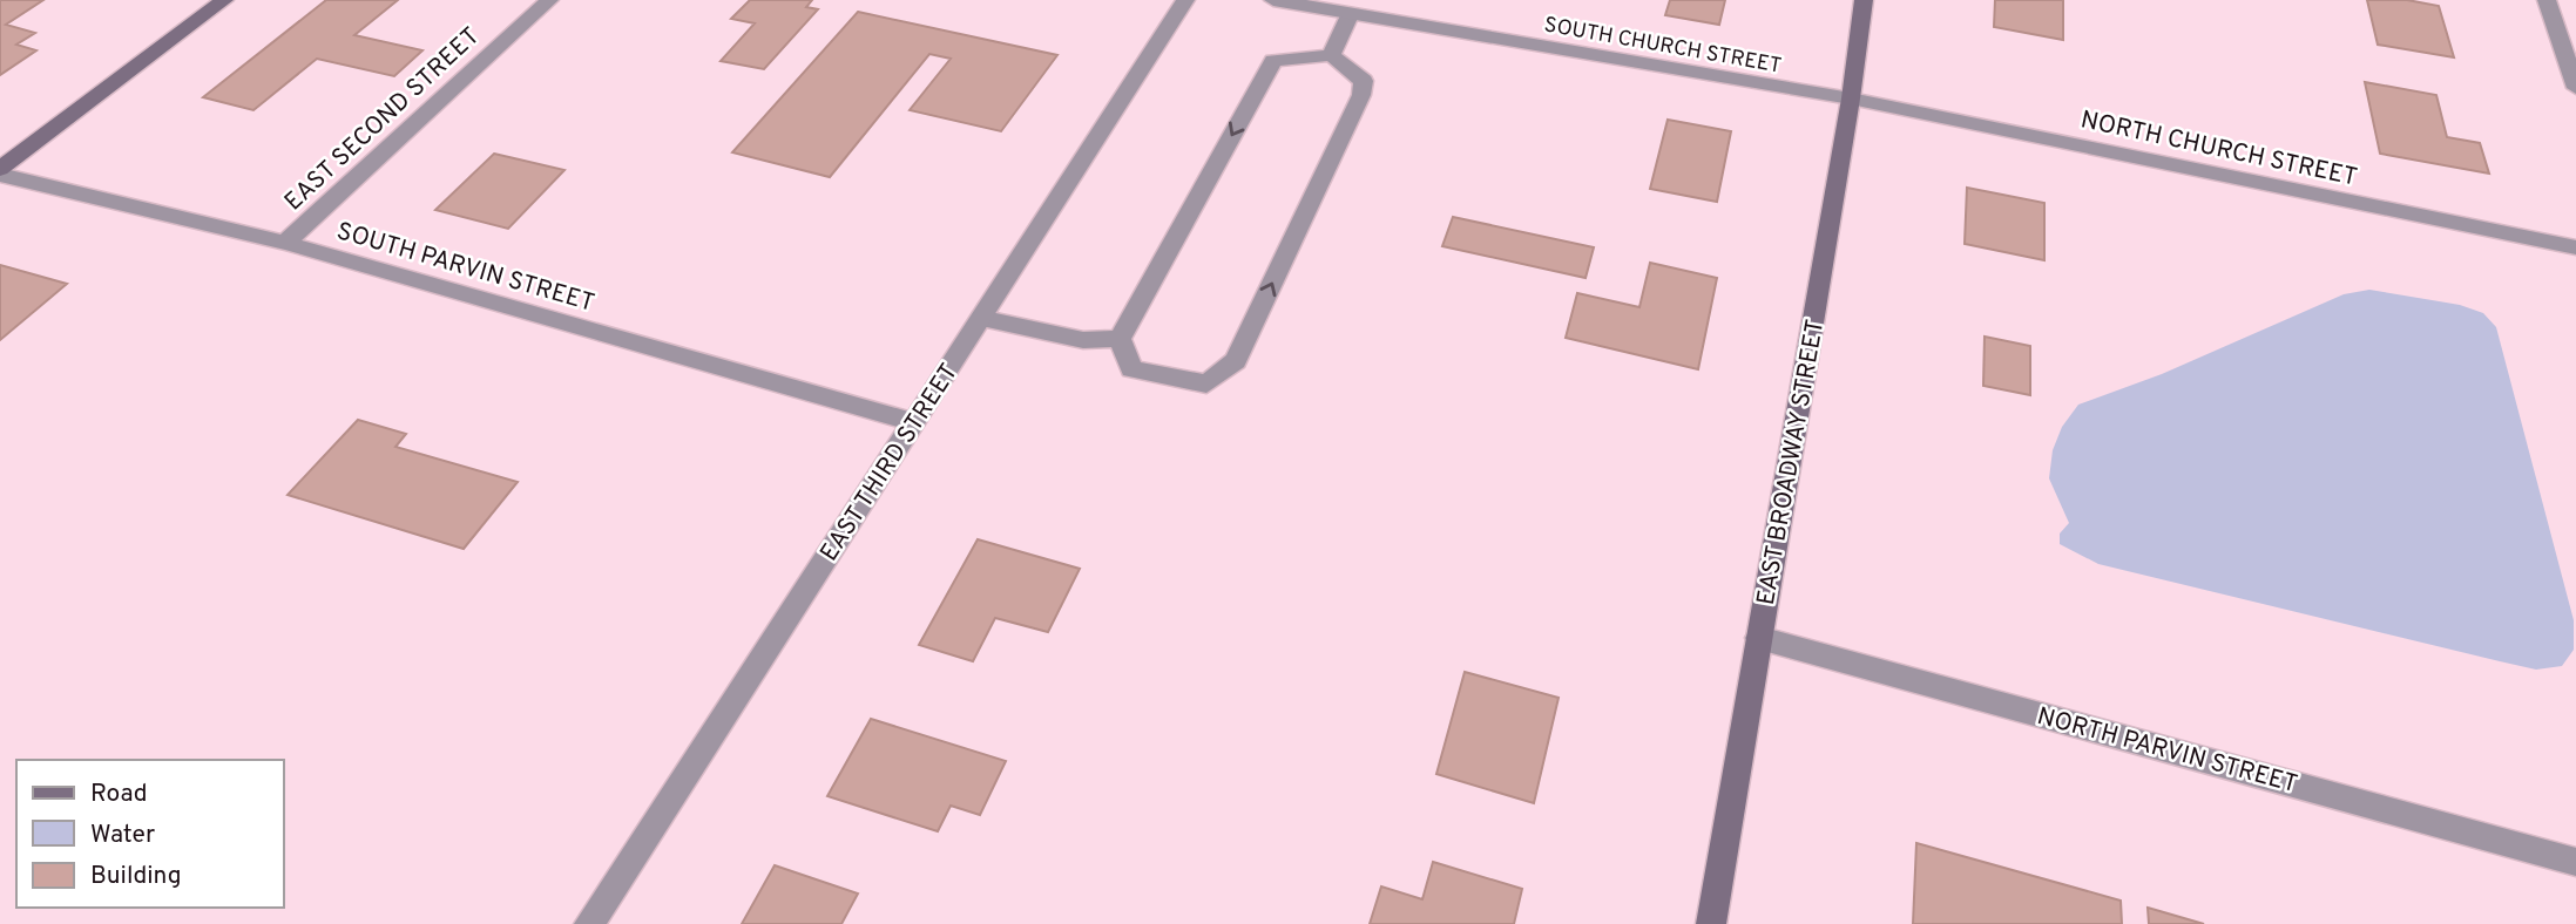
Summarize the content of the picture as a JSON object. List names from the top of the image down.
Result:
{
  "streets": {
    "street": [
      "SOUTH CHURCH STREET",
      "EAST SECOND STREET",
      "NORTH CHURCH STREET",
      "SOUTH PARVIN STREET",
      "EAST THIRD STREET",
      "EAST BROADWAY STREET",
      "NORTH PARVIN STREET"
    ]
  },
  "crossings": [
    ["SOUTH CHURCH STREET", "NORTH CHURCH STREET"],
    ["SOUTH CHURCH STREET", "EAST BROADWAY STREET"],
    ["EAST SECOND STREET", "SOUTH PARVIN STREET"],
    ["NORTH CHURCH STREET", "EAST BROADWAY STREET"],
    ["SOUTH PARVIN STREET", "EAST THIRD STREET"],
    ["EAST BROADWAY STREET", "NORTH PARVIN STREET"]
  ],
  "legend": ["Road", "Water", "Building"]
}
